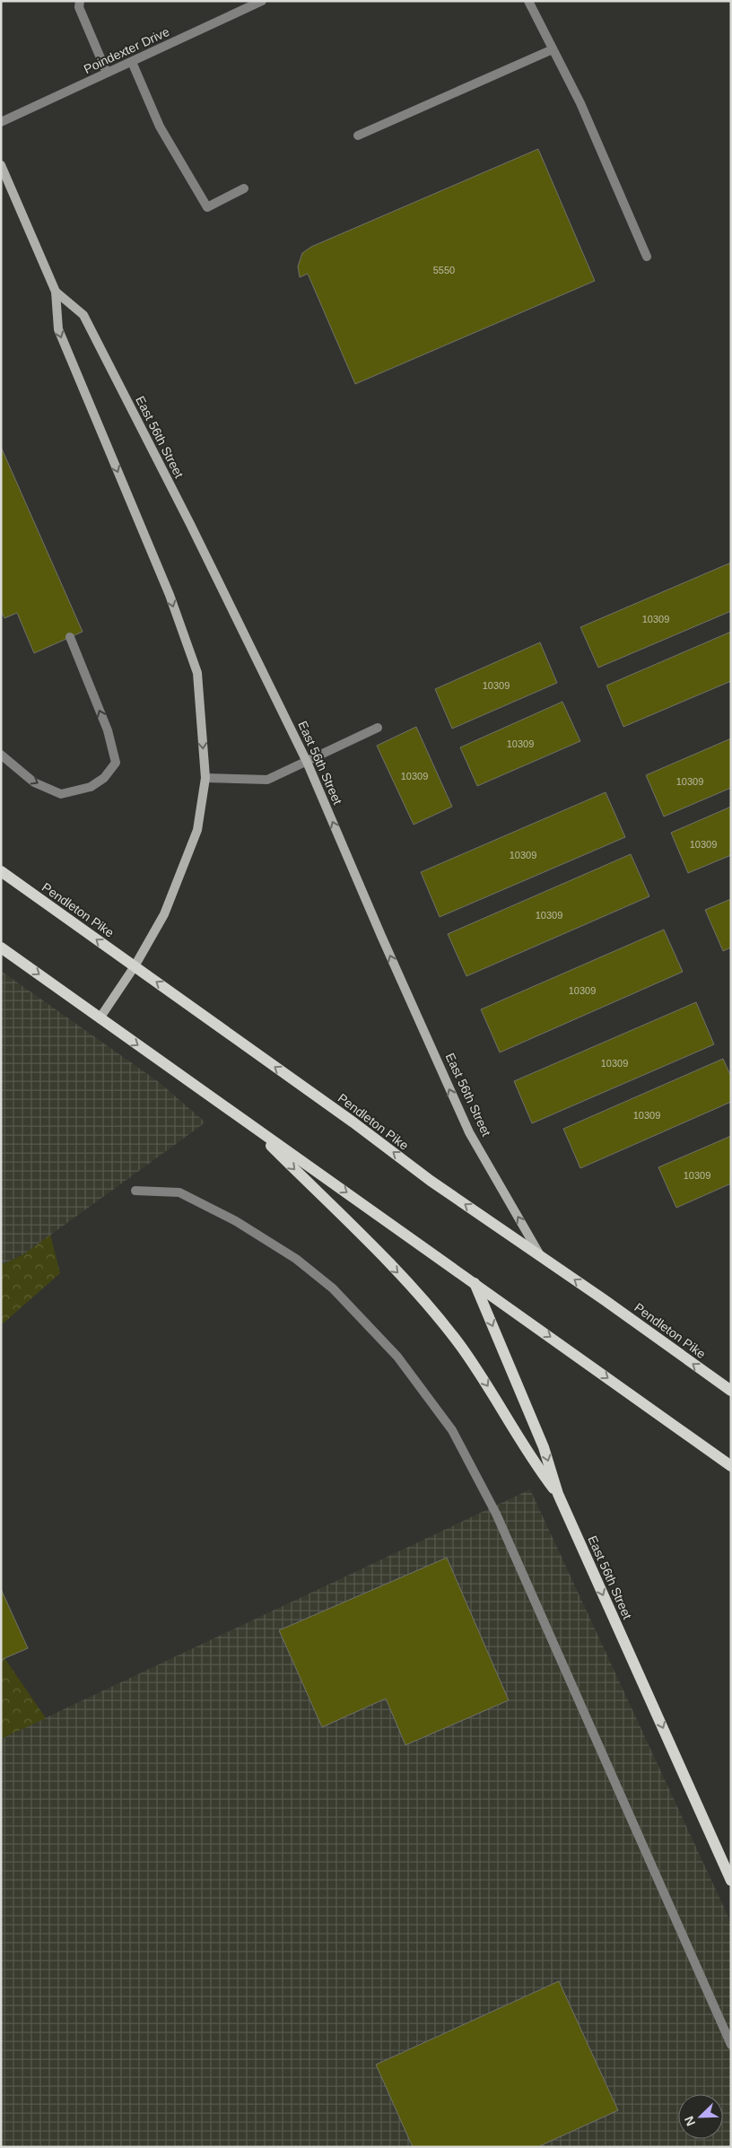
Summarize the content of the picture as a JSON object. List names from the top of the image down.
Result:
{
  "streets": {
    "main road": ["East 56th Street", "Pendleton Pike"],
    "street": ["Poindexter Drive"]
  },
  "crossings": [
    ["East 56th Street", "Pendleton Pike"]
  ],
  "house_numbers": [
    "5550",
    "10309",
    "10309",
    "10309",
    "10309",
    "10309",
    "10309",
    "10309",
    "10309",
    "10309",
    "10309",
    "10309",
    "10309"
  ],
  "north": "bottom left"
}
